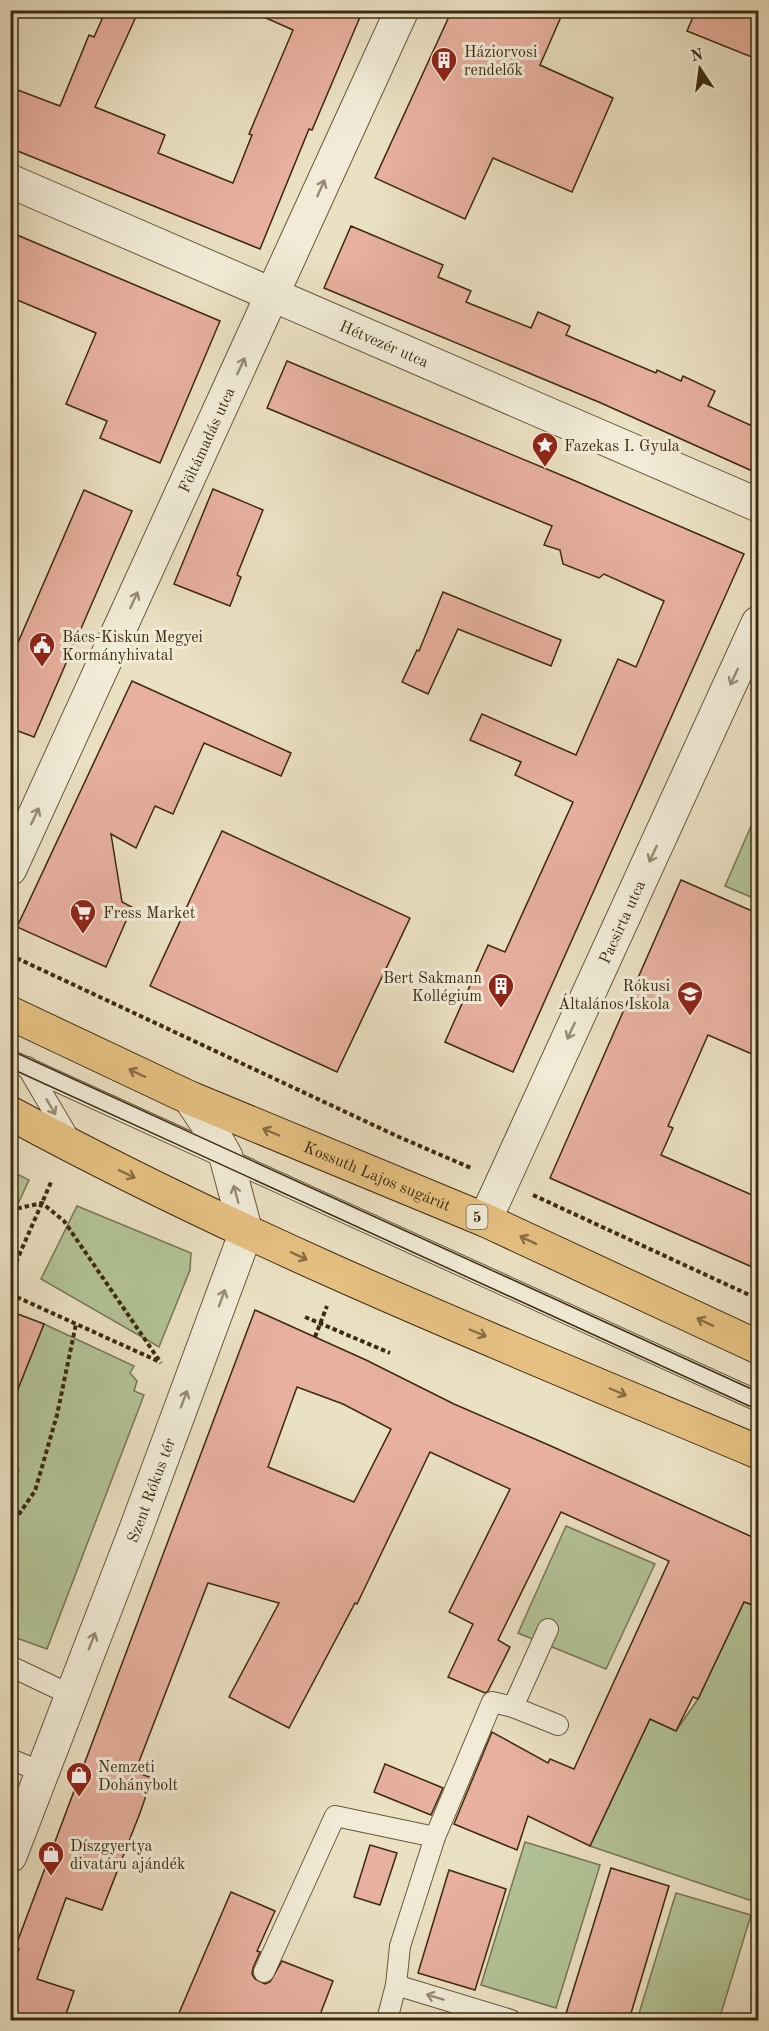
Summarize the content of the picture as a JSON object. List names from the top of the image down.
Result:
{
  "streets": {
    "main road": ["Kossuth Lajos sugárút", "5"],
    "street": [
      "Hétvezér utca",
      "Föltámadás utca",
      "Pacsirta utca",
      "Szent Rókus tér"
    ]
  },
  "crossings": [
    ["Hétvezér utca", "Föltámadás utca"],
    ["Pacsirta utca", "Kossuth Lajos sugárút"]
  ],
  "one_way": ["Föltámadás utca", "Pacsirta utca", "Szent Rókus tér"],
  "places": {
    "building": ["Háziorvosi rendelők", "Bert Sakmann Kollégium"],
    "place": ["Fazekas I. Gyula"],
    "public building": ["Bács-Kiskun Megyei Kormányhivatal"],
    "supermarket": ["Fress Market"],
    "school or university": ["Rókusi Általános Iskola"],
    "shop": ["Nemzeti Dohánybolt", "Díszgyertya divatáru ajándék"]
  },
  "north": "top"
}
